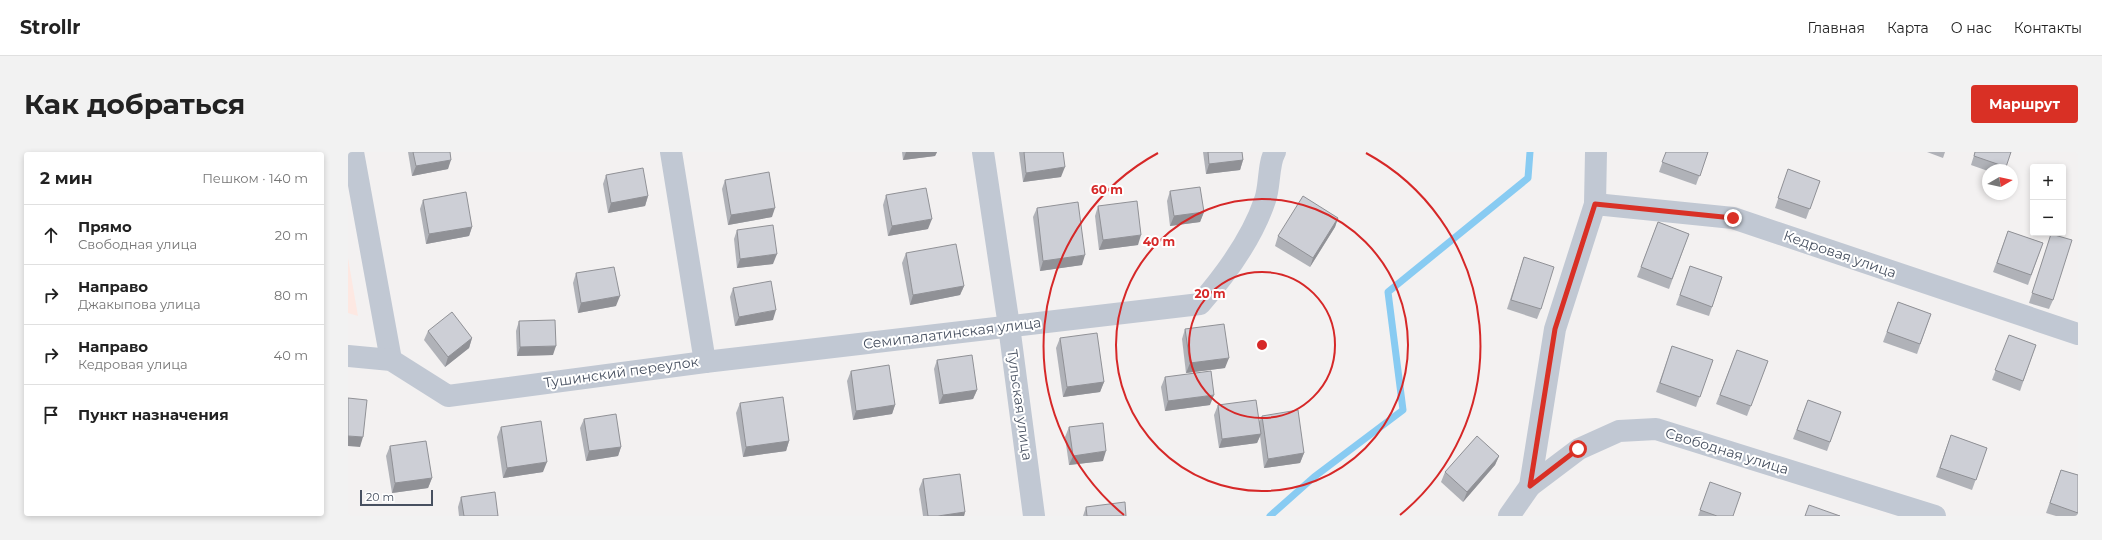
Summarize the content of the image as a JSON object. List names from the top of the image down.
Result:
{
  "streets": {
    "street": [
      "Кедровая улица",
      "Семипалатинская улица",
      "Тушинский переулок",
      "Тульская улица",
      "Свободная улица"
    ]
  },
  "crossings": [
    ["Семипалатинская улица", "Тушинский переулок"],
    ["Семипалатинская улица", "Тульская улица"]
  ],
  "scale_bar": "20 m",
  "north": "right",
  "page": {
    "header": "Strollr",
    "nav": [
      "Главная",
      "Карта",
      "О нас",
      "Контакты"
    ],
    "buttons": "Маршрут",
    "title": "Как добраться",
    "heading": ["2 мин", "Пешком · 140 m"],
    "map_buttons": ["+", "−"],
    "list": [
      ["Прямо", "Свободная улица", "20 m"],
      ["Направо", "Джакыпова улица", "80 m"],
      ["Направо", "Кедровая улица", "40 m"],
      "Пункт назначения"
    ],
    "scale": "20 m"
  },
  "rings": ["60 m", "40 m", "20 m"]
}
